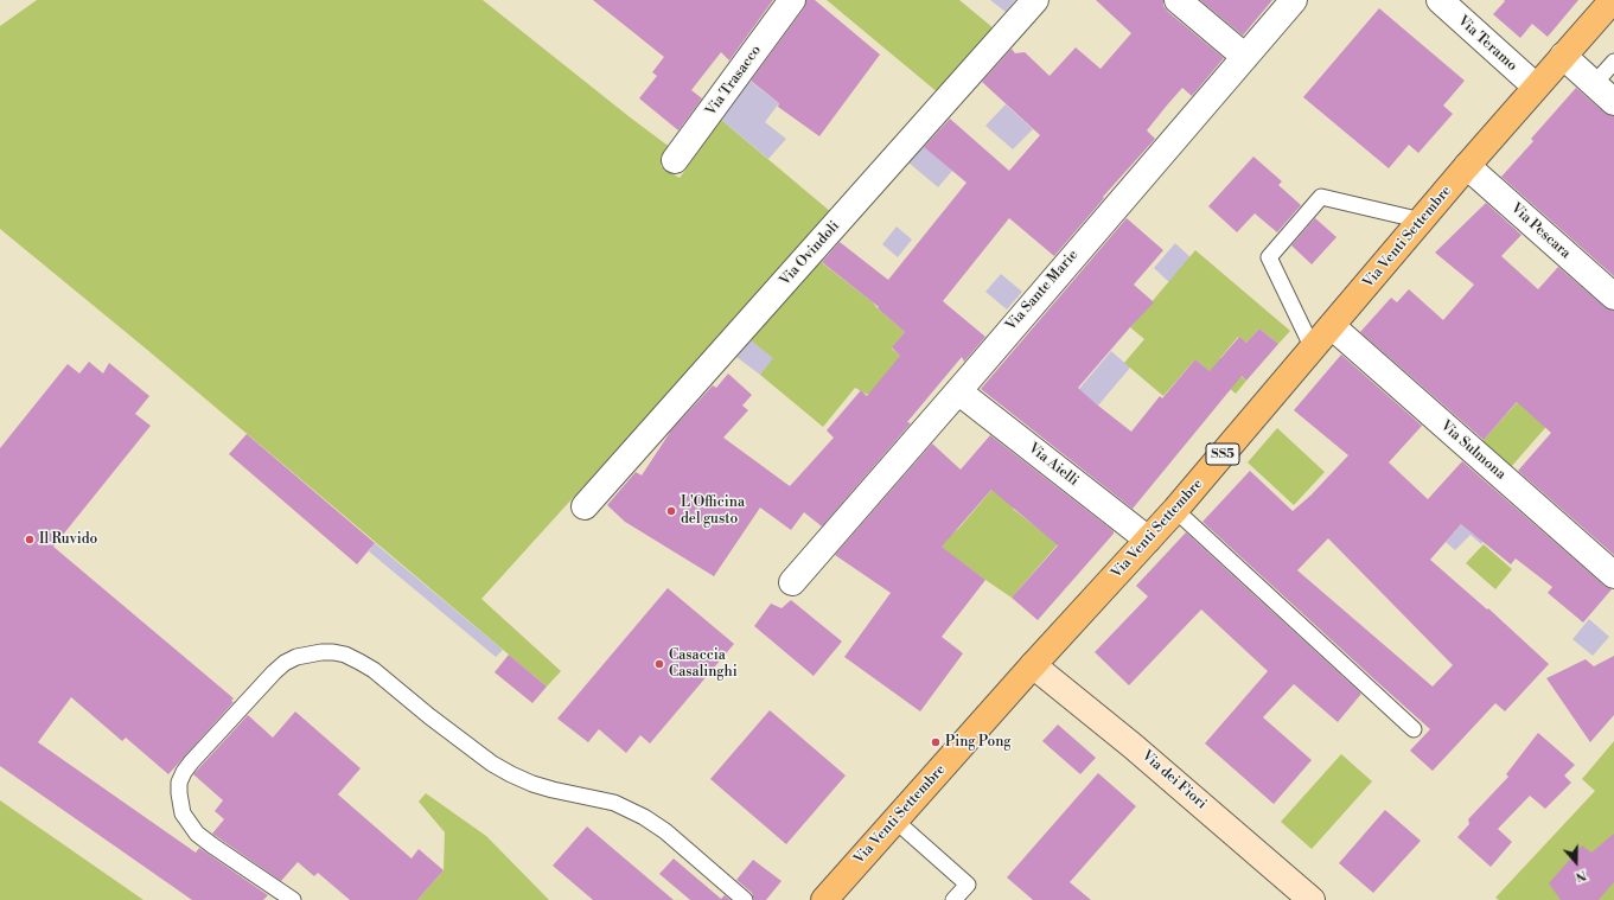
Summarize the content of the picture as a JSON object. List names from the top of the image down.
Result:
{
  "streets": {
    "main road": ["Via Venti Settembre", "SS5", "Via dei Fiori"],
    "street": [
      "Via Teramo",
      "Via Trasacco",
      "Via Pescara",
      "Via Ovindoli",
      "Via Sante Marie",
      "Via Sulmona",
      "Via Aielli"
    ]
  },
  "crossings": [
    ["Via Teramo", "Via Venti Settembre"],
    ["Via Pescara", "Via Venti Settembre"],
    ["Via Venti Settembre", "Via Sulmona"],
    ["Via Venti Settembre", "Via Aielli"],
    ["Via Venti Settembre", "Via dei Fiori"],
    ["Via Sante Marie", "Via Aielli"]
  ],
  "places": [
    "L'Officina del gusto",
    "Il Ruvido",
    "Casaccia Casalinghi",
    "Ping Pong"
  ],
  "north": "bottom"
}
